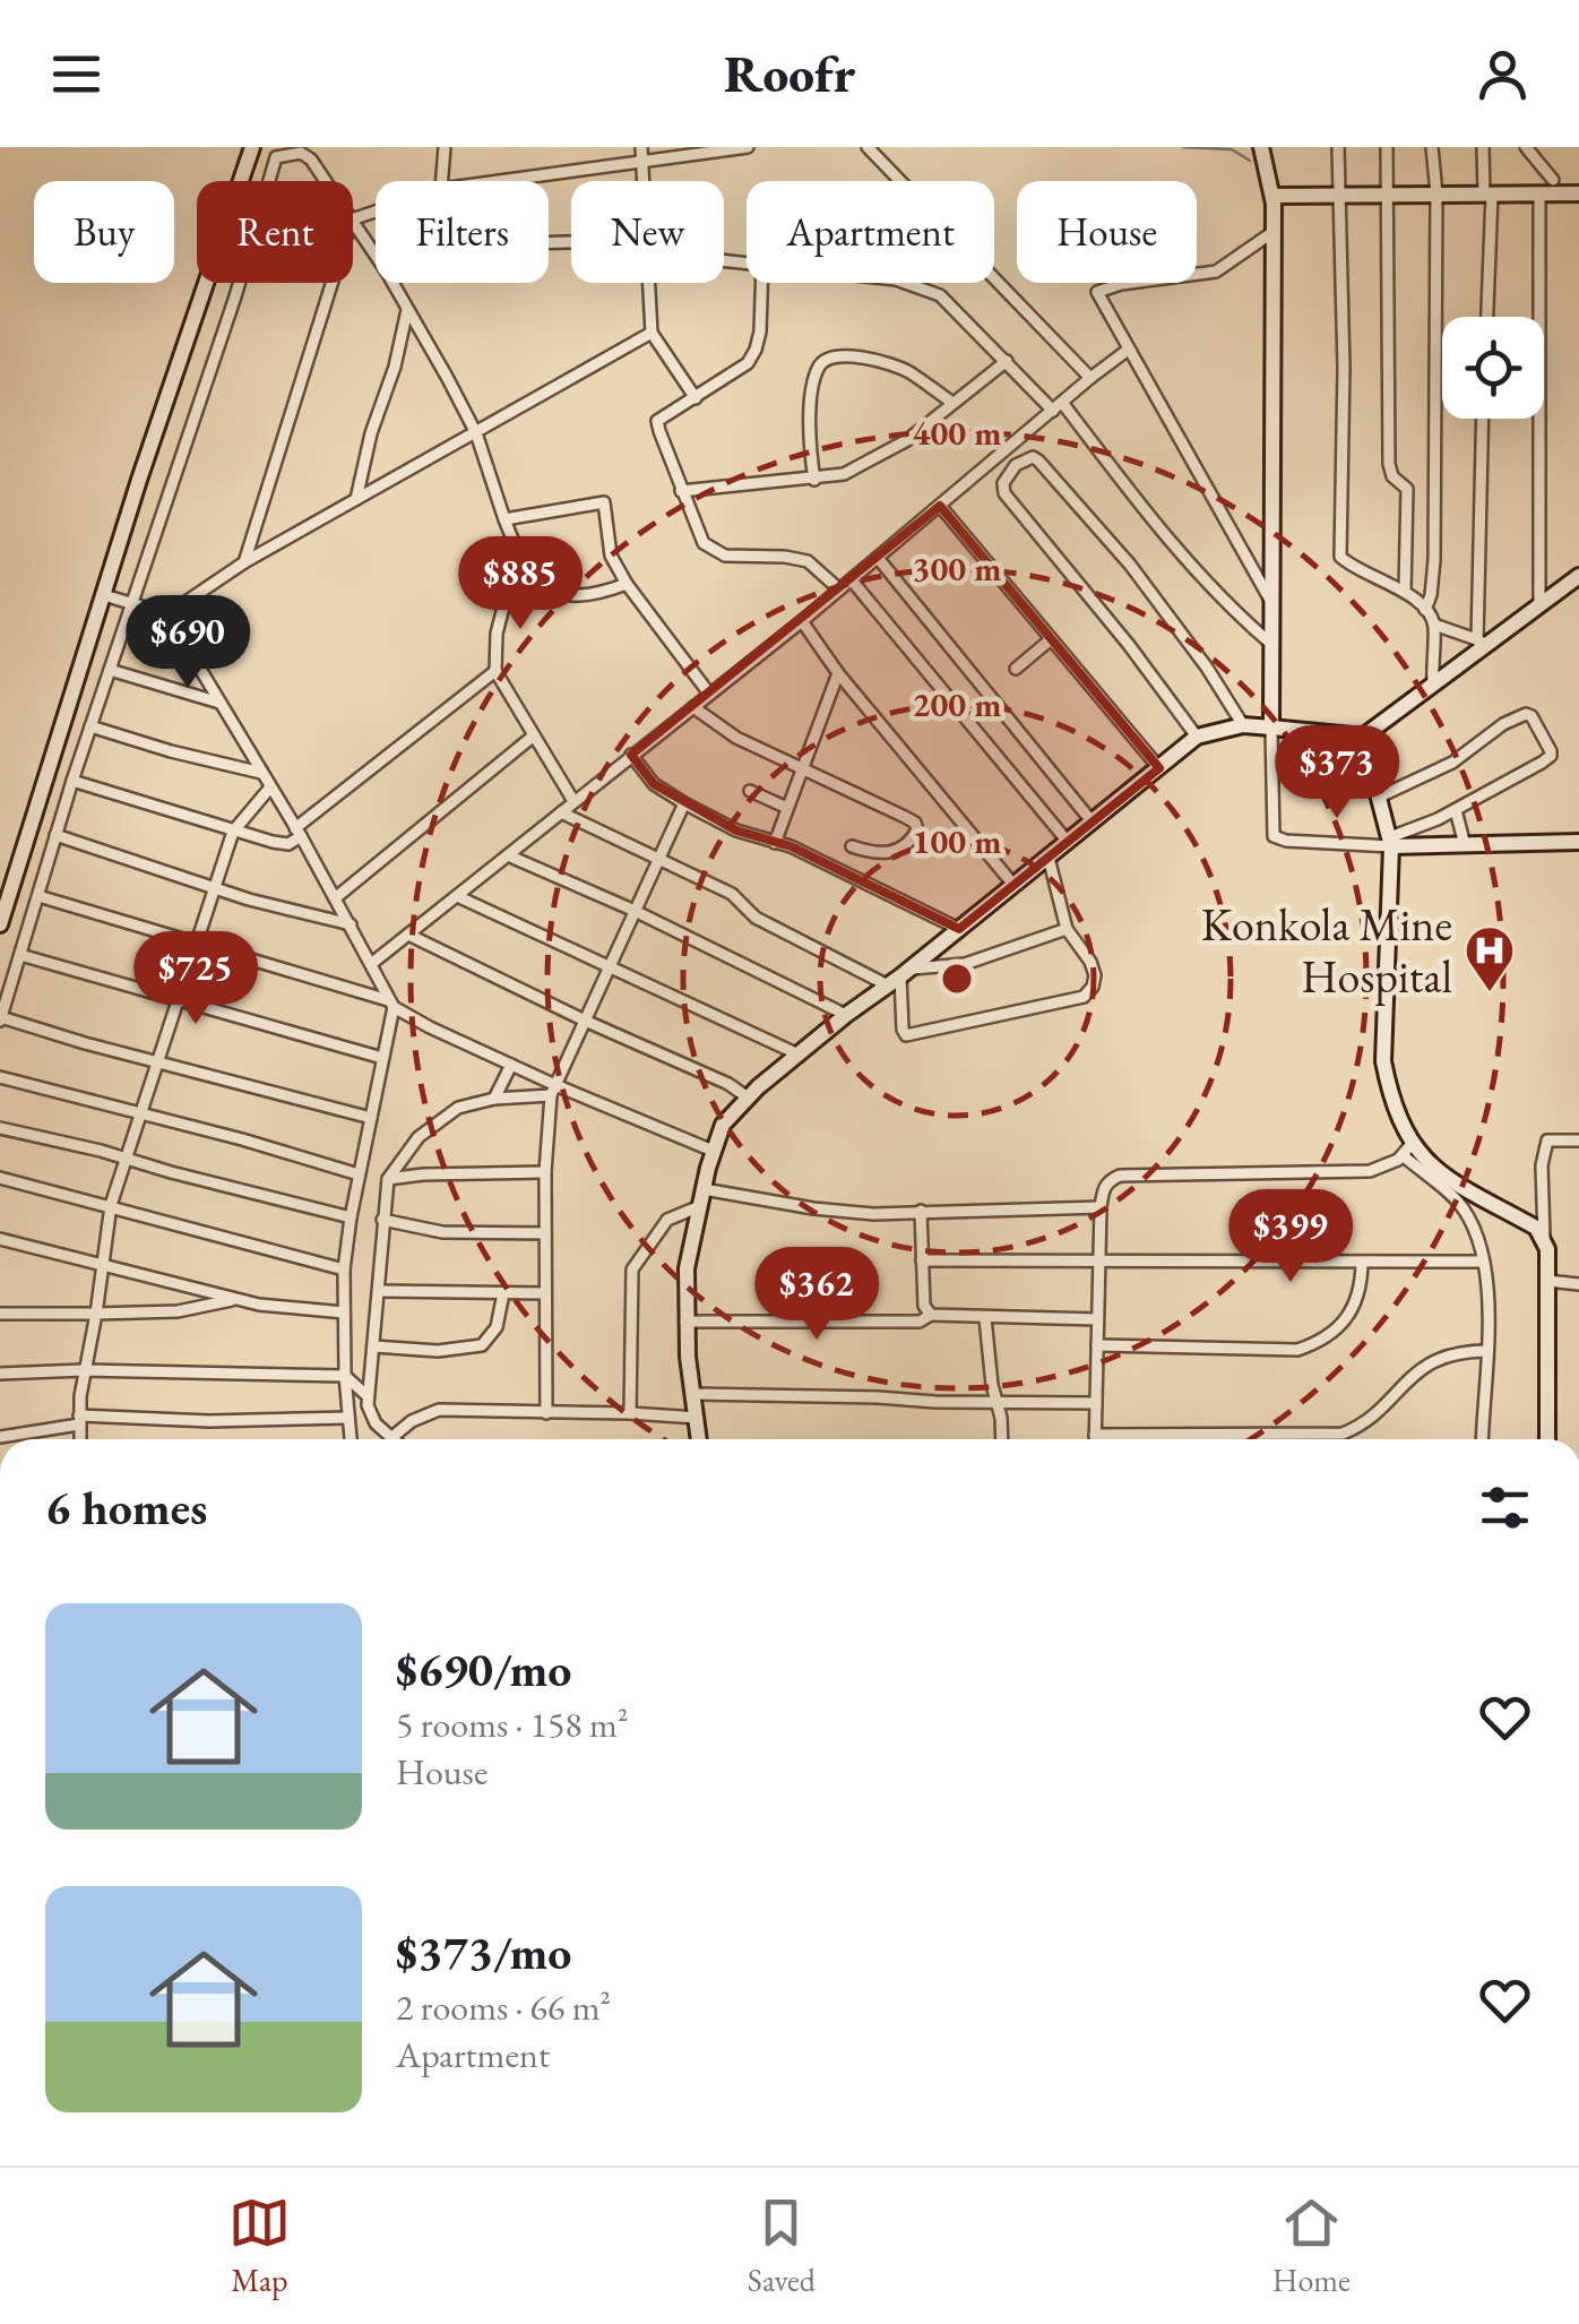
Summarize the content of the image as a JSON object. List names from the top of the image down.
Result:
{
  "places": {
    "hospital": ["Konkola Mine Hospital"]
  },
  "page": {
    "header": "Roofr",
    "chip": [
      "Buy",
      "Rent",
      "Filters",
      "New",
      "Apartment",
      "House"
    ],
    "price": [
      "$885",
      "$690",
      "$373",
      "$725",
      "$399",
      "$362"
    ],
    "heading": "6 homes",
    "list": [
      {
        "name": "$690/mo",
        "note": "5 rooms · 158 m² · House"
      },
      {
        "name": "$373/mo",
        "note": "2 rooms · 66 m² · Apartment"
      }
    ],
    "tabs": ["Map", "Saved", "Home"]
  },
  "rings": [
    "400 m",
    "300 m",
    "200 m",
    "100 m"
  ]
}
